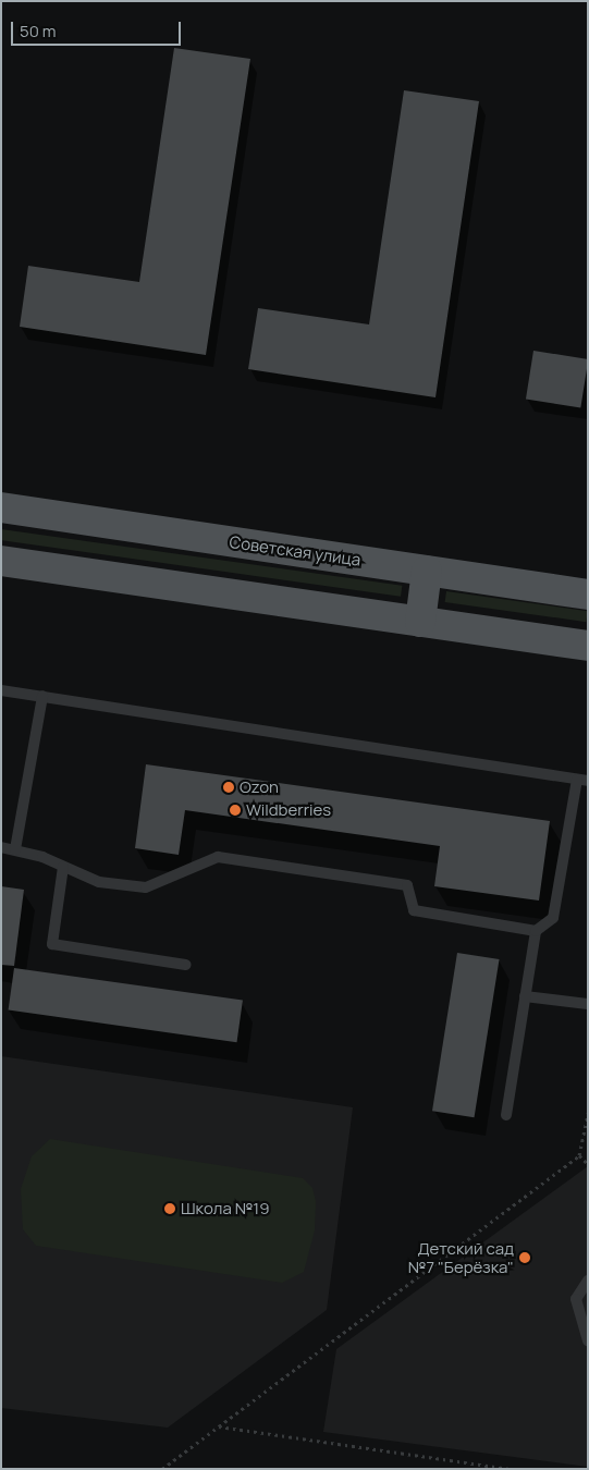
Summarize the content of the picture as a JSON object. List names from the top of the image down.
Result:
{
  "streets": {
    "main road": ["Советская улица"]
  },
  "places": [
    "Ozon",
    "Wildberries",
    "Школа №19",
    "Детский сад №7 \"Берёзка\""
  ],
  "scale_bar": "50 m"
}
